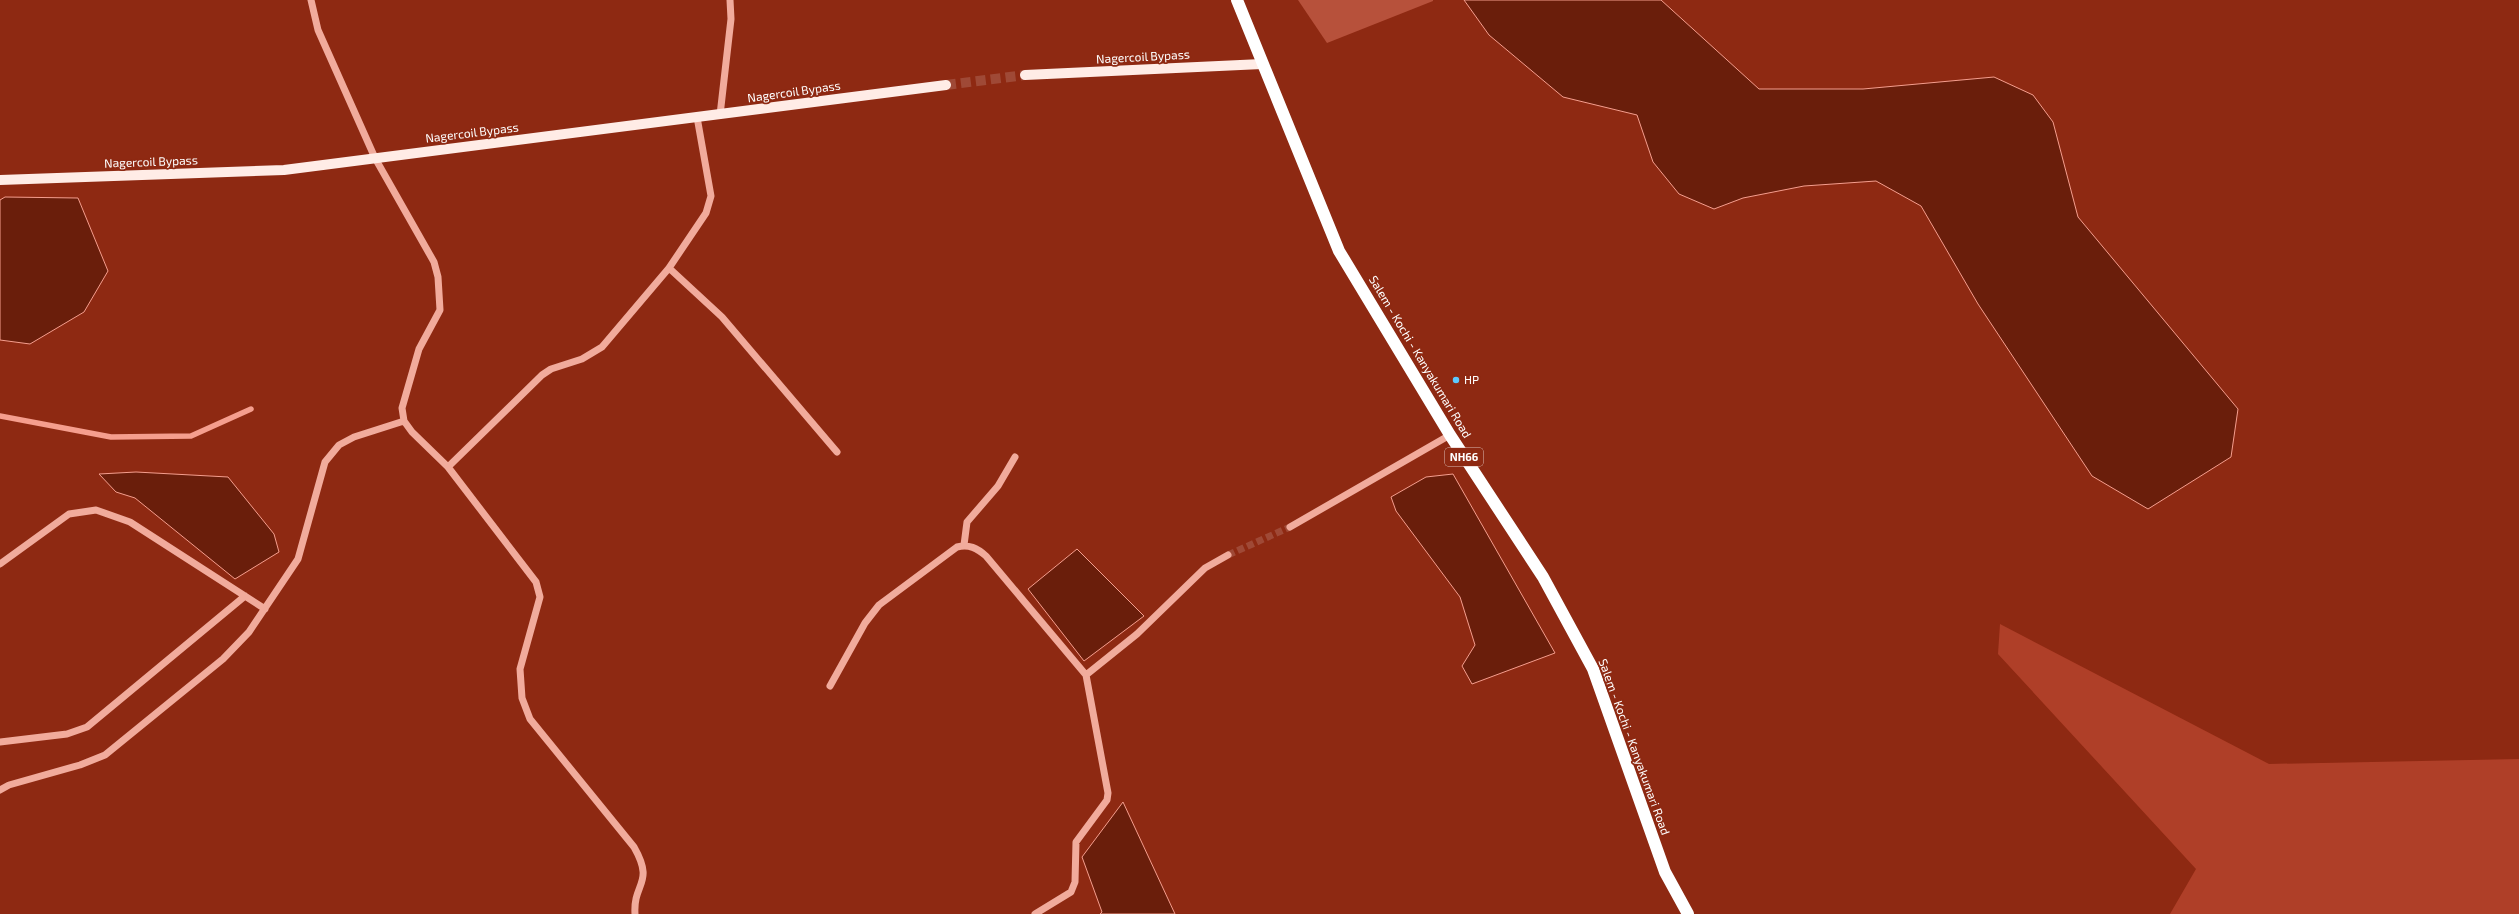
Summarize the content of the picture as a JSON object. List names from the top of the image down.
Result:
{
  "streets": {
    "highway": ["Salem - Kochi - Kanyakumari Road", "NH66"],
    "main road": ["Nagercoil Bypass"]
  },
  "crossings": [
    ["Nagercoil Bypass", "Salem - Kochi - Kanyakumari Road"]
  ],
  "places": ["HP"]
}
